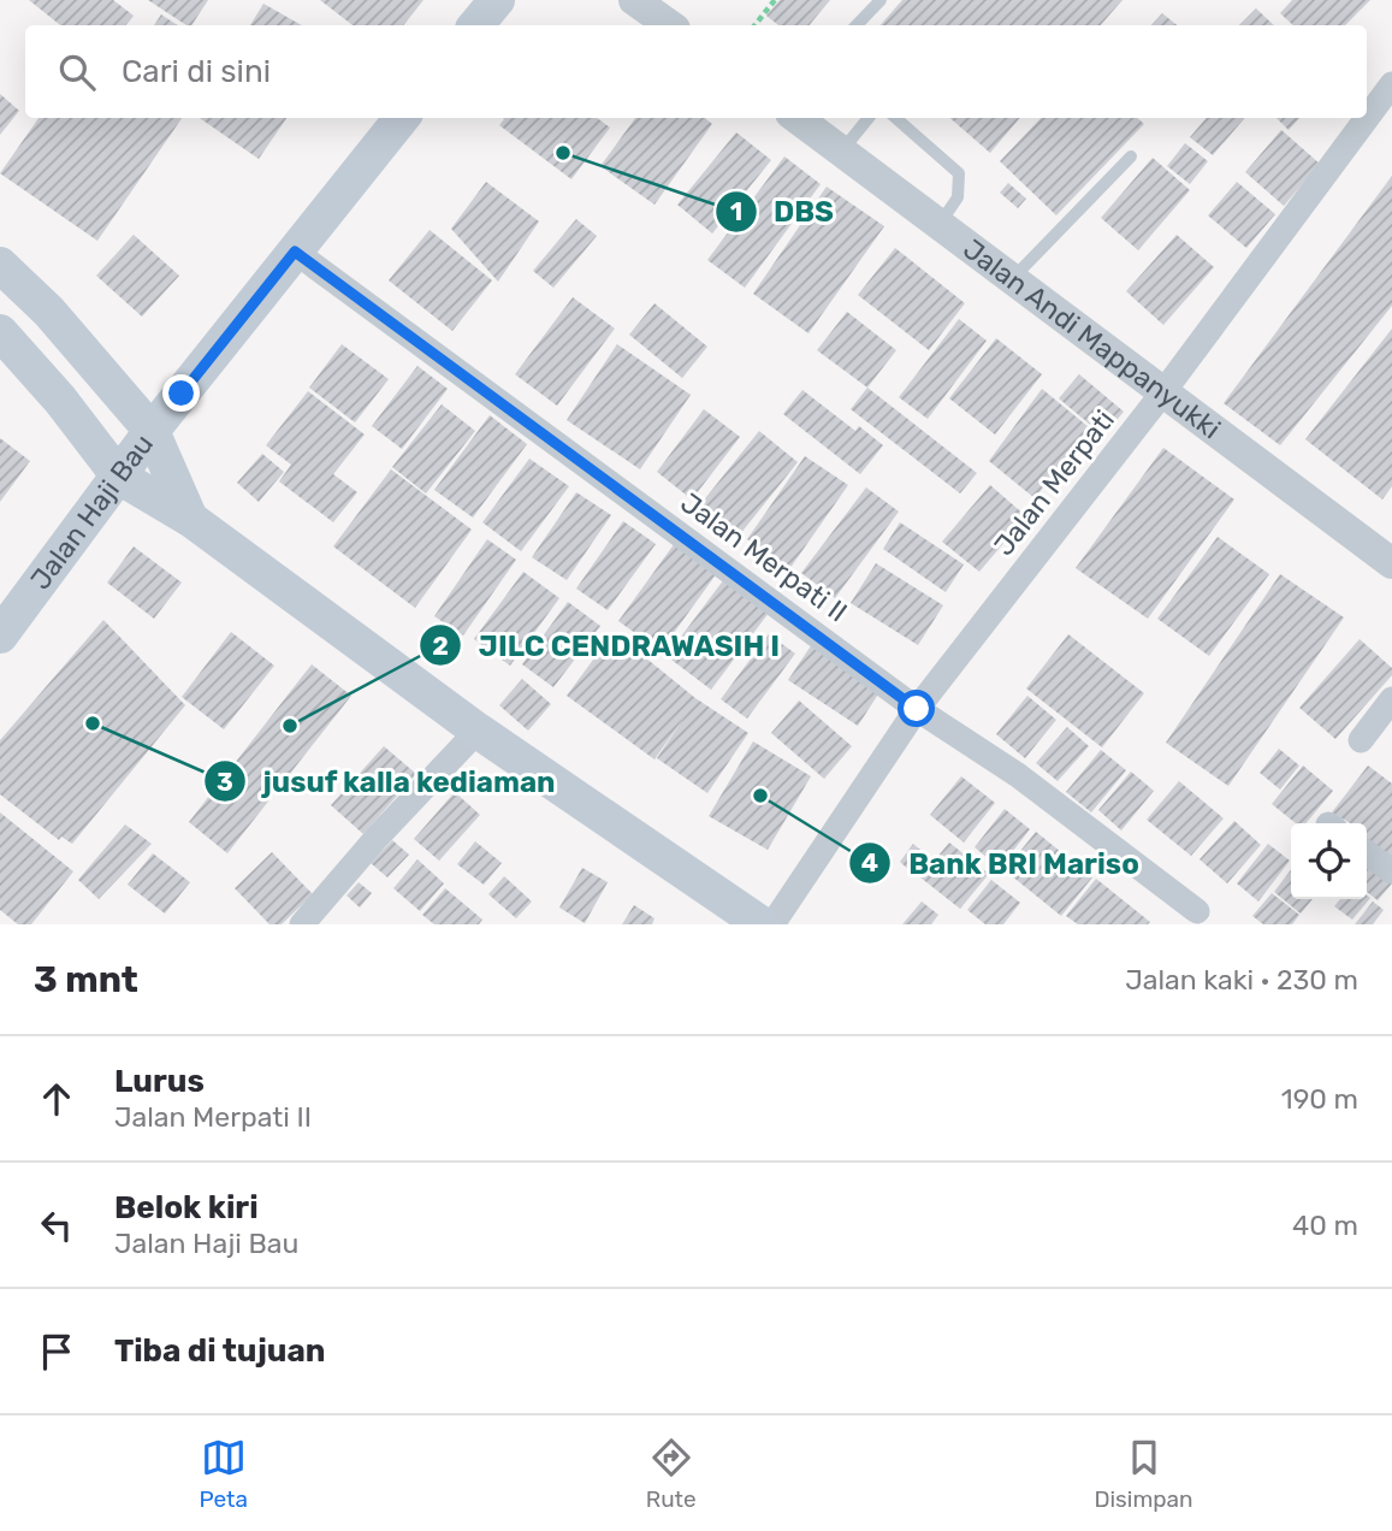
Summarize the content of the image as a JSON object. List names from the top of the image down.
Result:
{
  "streets": {
    "main road": ["Jalan Haji Bau"],
    "street": ["Jalan Andi Mappanyukki", "Jalan Merpati", "Jalan Merpati II"]
  },
  "crossings": [
    ["Jalan Andi Mappanyukki", "Jalan Merpati"],
    ["Jalan Merpati", "Jalan Merpati II"],
    ["Jalan Haji Bau", "Jalan Merpati II"]
  ],
  "places": [
    "DBS",
    "jusuf kalla kediaman",
    "JILC CENDRAWASIH I",
    "Bank BRI Mariso"
  ],
  "page": {
    "search": "Cari di sini",
    "heading": ["3 mnt", "Jalan kaki · 230 m"],
    "list": [
      ["Lurus", "Jalan Merpati II", "190 m"],
      ["Belok kiri", "Jalan Haji Bau", "40 m"],
      "Tiba di tujuan"
    ],
    "nav": ["Peta", "Rute", "Disimpan"]
  }
}
